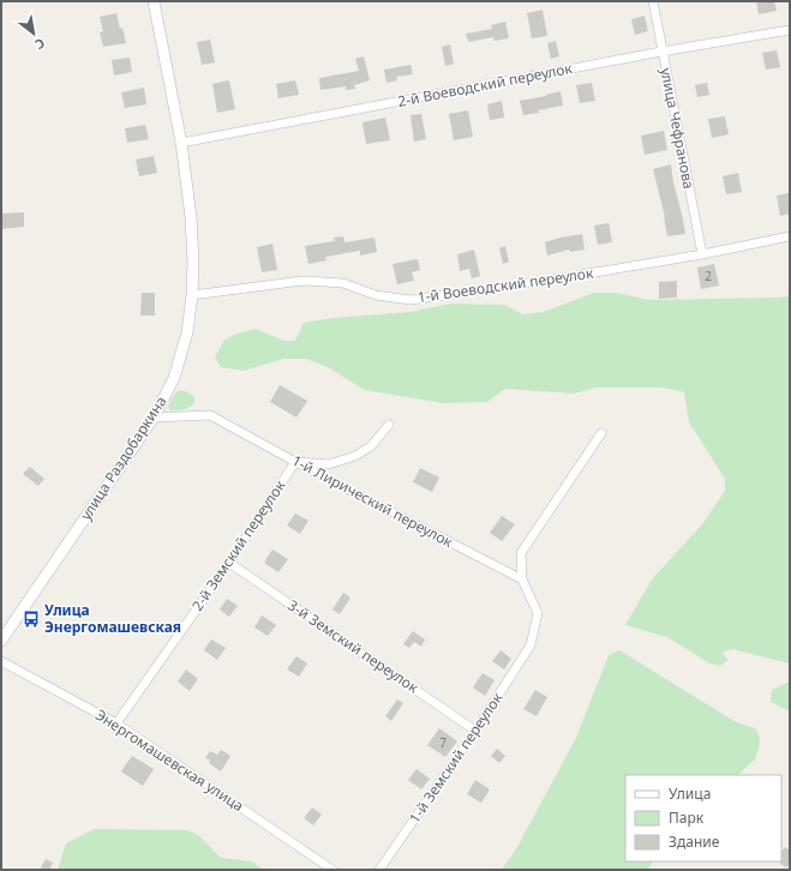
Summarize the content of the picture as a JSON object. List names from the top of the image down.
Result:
{
  "streets": {
    "street": [
      "2-й Воеводский переулок",
      "улица Чефранова",
      "1-й Воеводский переулок",
      "улица Раздобаркина",
      "1-й Лирический переулок",
      "2-й Земский переулок",
      "3-й Земский переулок",
      "1-й Земский переулок",
      "Энергомашевская улица"
    ]
  },
  "crossings": [
    ["2-й Воеводский переулок", "улица Чефранова"],
    ["2-й Воеводский переулок", "улица Раздобаркина"],
    ["улица Чефранова", "1-й Воеводский переулок"],
    ["1-й Воеводский переулок", "улица Раздобаркина"],
    ["улица Раздобаркина", "1-й Лирический переулок"],
    ["1-й Лирический переулок", "2-й Земский переулок"],
    ["1-й Лирический переулок", "1-й Земский переулок"],
    ["2-й Земский переулок", "3-й Земский переулок"],
    ["2-й Земский переулок", "Энергомашевская улица"],
    ["3-й Земский переулок", "1-й Земский переулок"]
  ],
  "places": {
    "bus stop": ["Улица Энергомашевская"]
  },
  "house_numbers": ["2", "7"],
  "legend": ["Улица", "Парк", "Здание"],
  "north": "bottom right"
}
